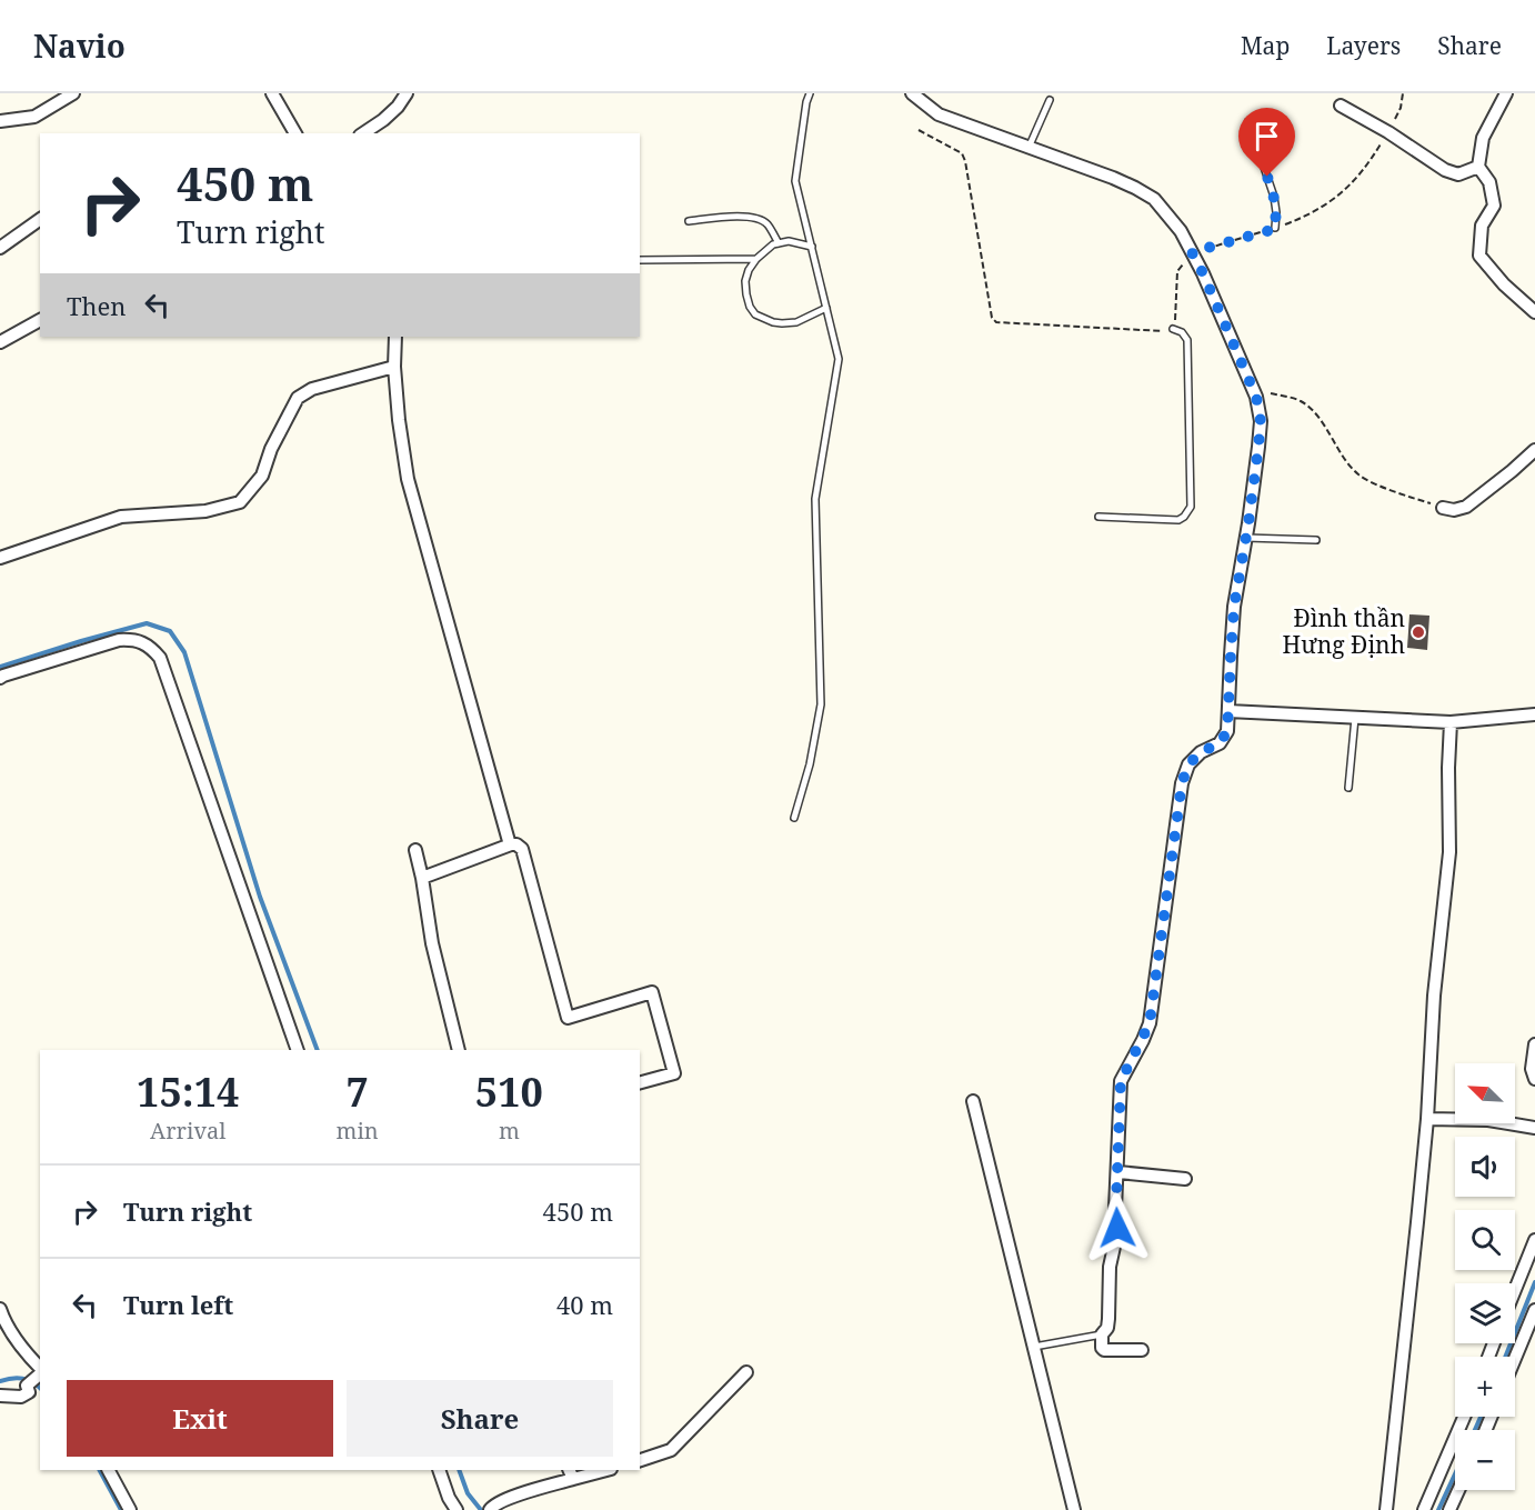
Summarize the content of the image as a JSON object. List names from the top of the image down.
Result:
{
  "places": ["Đình thần Hưng Định"],
  "north": "top left",
  "page": {
    "header": "Navio",
    "nav": ["Map", "Layers", "Share"],
    "turn": ["450 m", "Turn right"],
    "then": "Then",
    "eta": [
      "15:14",
      "Arrival",
      "7",
      "min",
      "510",
      "m"
    ],
    "map_buttons": ["+", "−"],
    "list": [
      {
        "name": "Turn right",
        "value": "450 m"
      },
      {
        "name": "Turn left",
        "value": "40 m"
      }
    ],
    "buttons": ["Exit", "Share"]
  }
}
